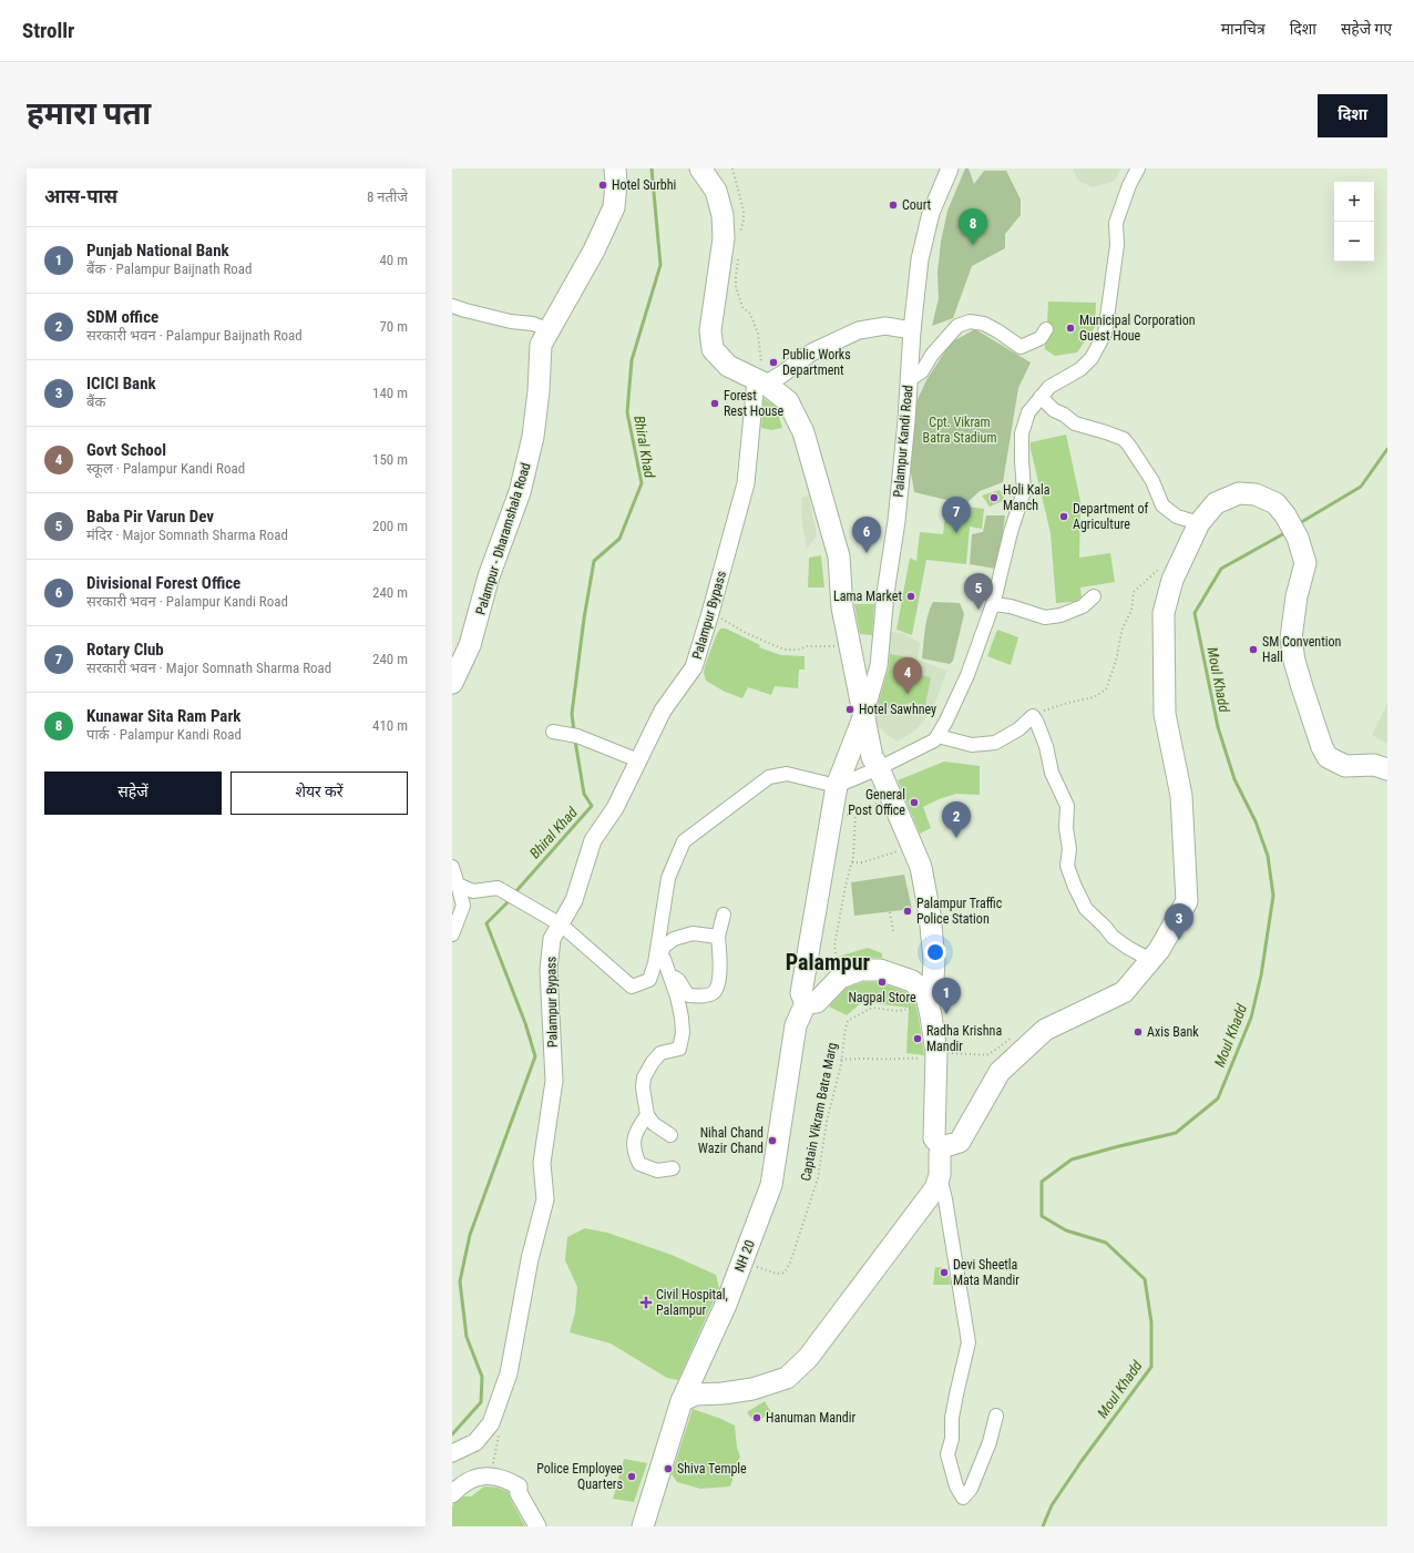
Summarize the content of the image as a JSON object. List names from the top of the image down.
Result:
{
  "streets": {
    "main road": ["Palampur - Dharamshala Road", "NH 20"],
    "street": ["Palampur Kandi Road", "Palampur Bypass"],
    "path": ["Captain Vikram Batra Marg"]
  },
  "districts": ["Palampur"],
  "water": ["Bhiral Khad", "Moul Khadd"],
  "parks": ["Cpt. Vikram Batra Stadium"],
  "places": {
    "other": [
      "Hotel Surbhi",
      "Court",
      "Municipal Corporation Guest Houe",
      "Public Works Department",
      "Forest Rest House",
      "Holi Kala Manch",
      "Department of Agriculture",
      "Lama Market",
      "SM Convention Hall",
      "Hotel Sawhney",
      "General Post Office",
      "Palampur Traffic Police Station",
      "Nagpal Store",
      "Axis Bank",
      "Radha Krishna Mandir",
      "Nihal Chand Wazir Chand",
      "Devi Sheetla Mata Mandir",
      "Hanuman Mandir",
      "Shiva Temple",
      "Police Employee Quarters"
    ],
    "health": ["Civil Hospital, Palampur"]
  },
  "page": {
    "header": "Strollr",
    "nav": ["मानचित्र", "दिशा", "सहेजे गए"],
    "buttons": [
      "दिशा",
      ["सहेजें", "शेयर करें"]
    ],
    "title": "हमारा पता",
    "heading": ["आस-पास", "8 नतीजे"],
    "map_buttons": ["+", "−"],
    "pins": [
      "8",
      "7",
      "6",
      "5",
      "4",
      "2",
      "3",
      "1"
    ],
    "list": [
      {
        "mark": "1",
        "name": "Punjab National Bank",
        "note": "बैंक · Palampur Baijnath Road",
        "value": "40 m"
      },
      {
        "mark": "2",
        "name": "SDM office",
        "note": "सरकारी भवन · Palampur Baijnath Road",
        "value": "70 m"
      },
      {
        "mark": "3",
        "name": "ICICI Bank",
        "note": "बैंक",
        "value": "140 m"
      },
      {
        "mark": "4",
        "name": "Govt School",
        "note": "स्कूल · Palampur Kandi Road",
        "value": "150 m"
      },
      {
        "mark": "5",
        "name": "Baba Pir Varun Dev",
        "note": "मंदिर · Major Somnath Sharma Road",
        "value": "200 m"
      },
      {
        "mark": "6",
        "name": "Divisional Forest Office",
        "note": "सरकारी भवन · Palampur Kandi Road",
        "value": "240 m"
      },
      {
        "mark": "7",
        "name": "Rotary Club",
        "note": "सरकारी भवन · Major Somnath Sharma Road",
        "value": "240 m"
      },
      {
        "mark": "8",
        "name": "Kunawar Sita Ram Park",
        "note": "पार्क · Palampur Kandi Road",
        "value": "410 m"
      }
    ]
  }
}
